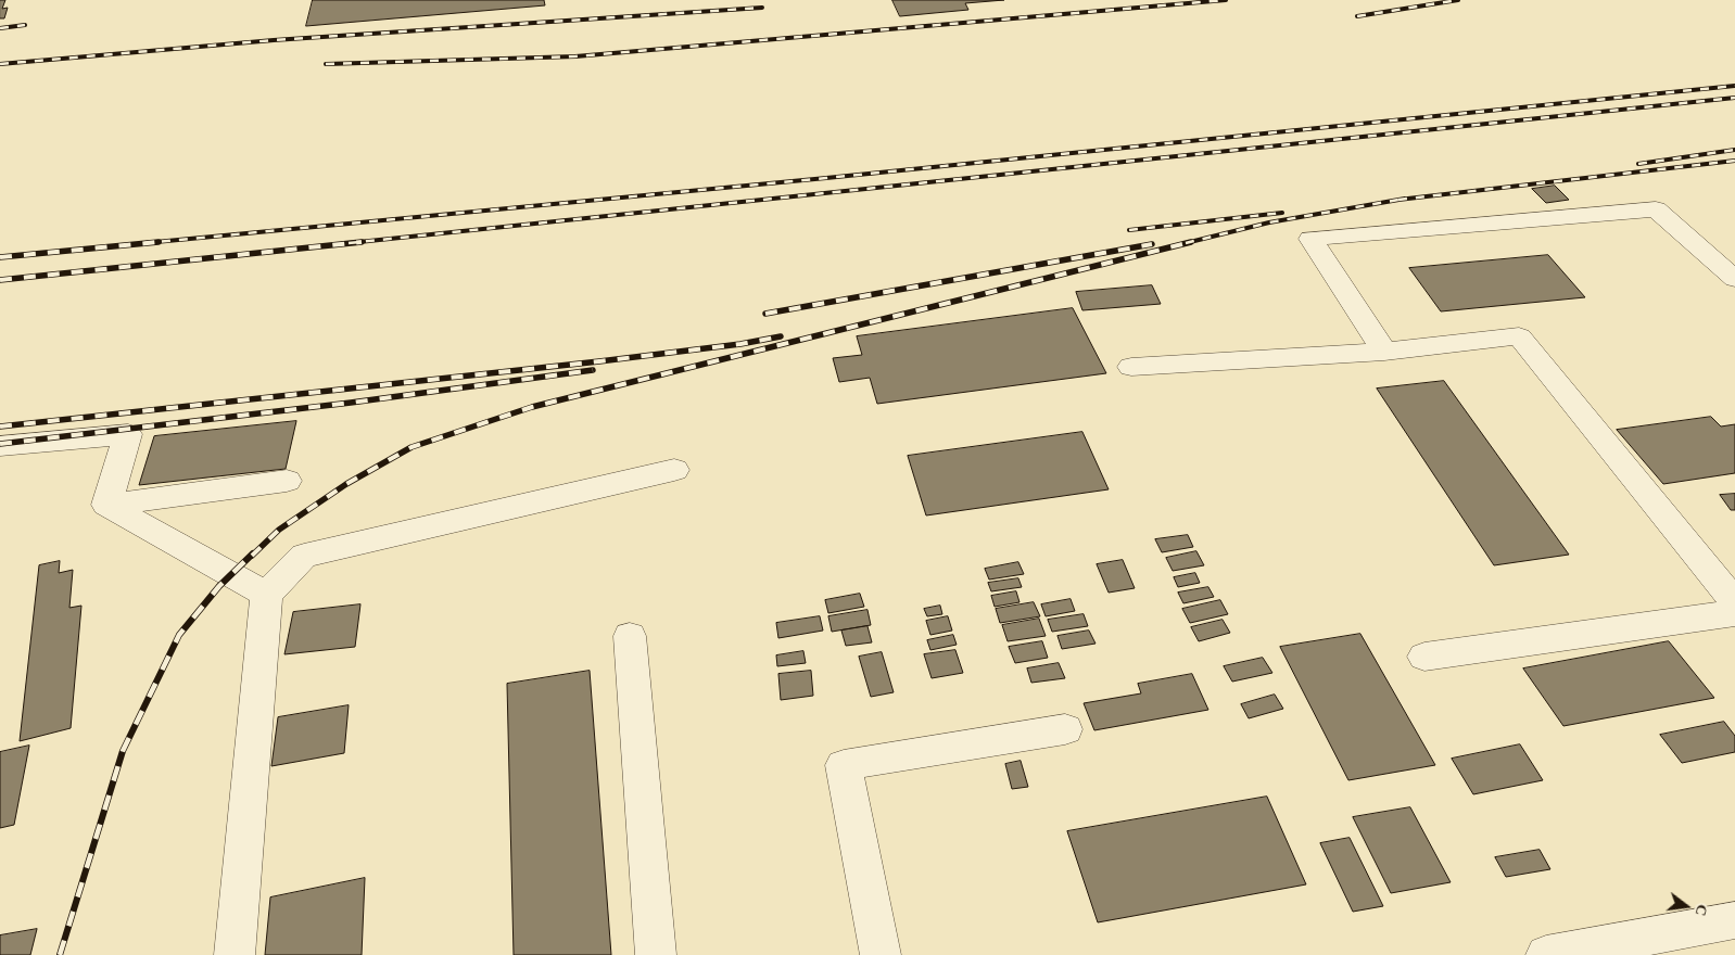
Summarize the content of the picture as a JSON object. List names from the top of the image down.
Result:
{
  "north": "right"
}
